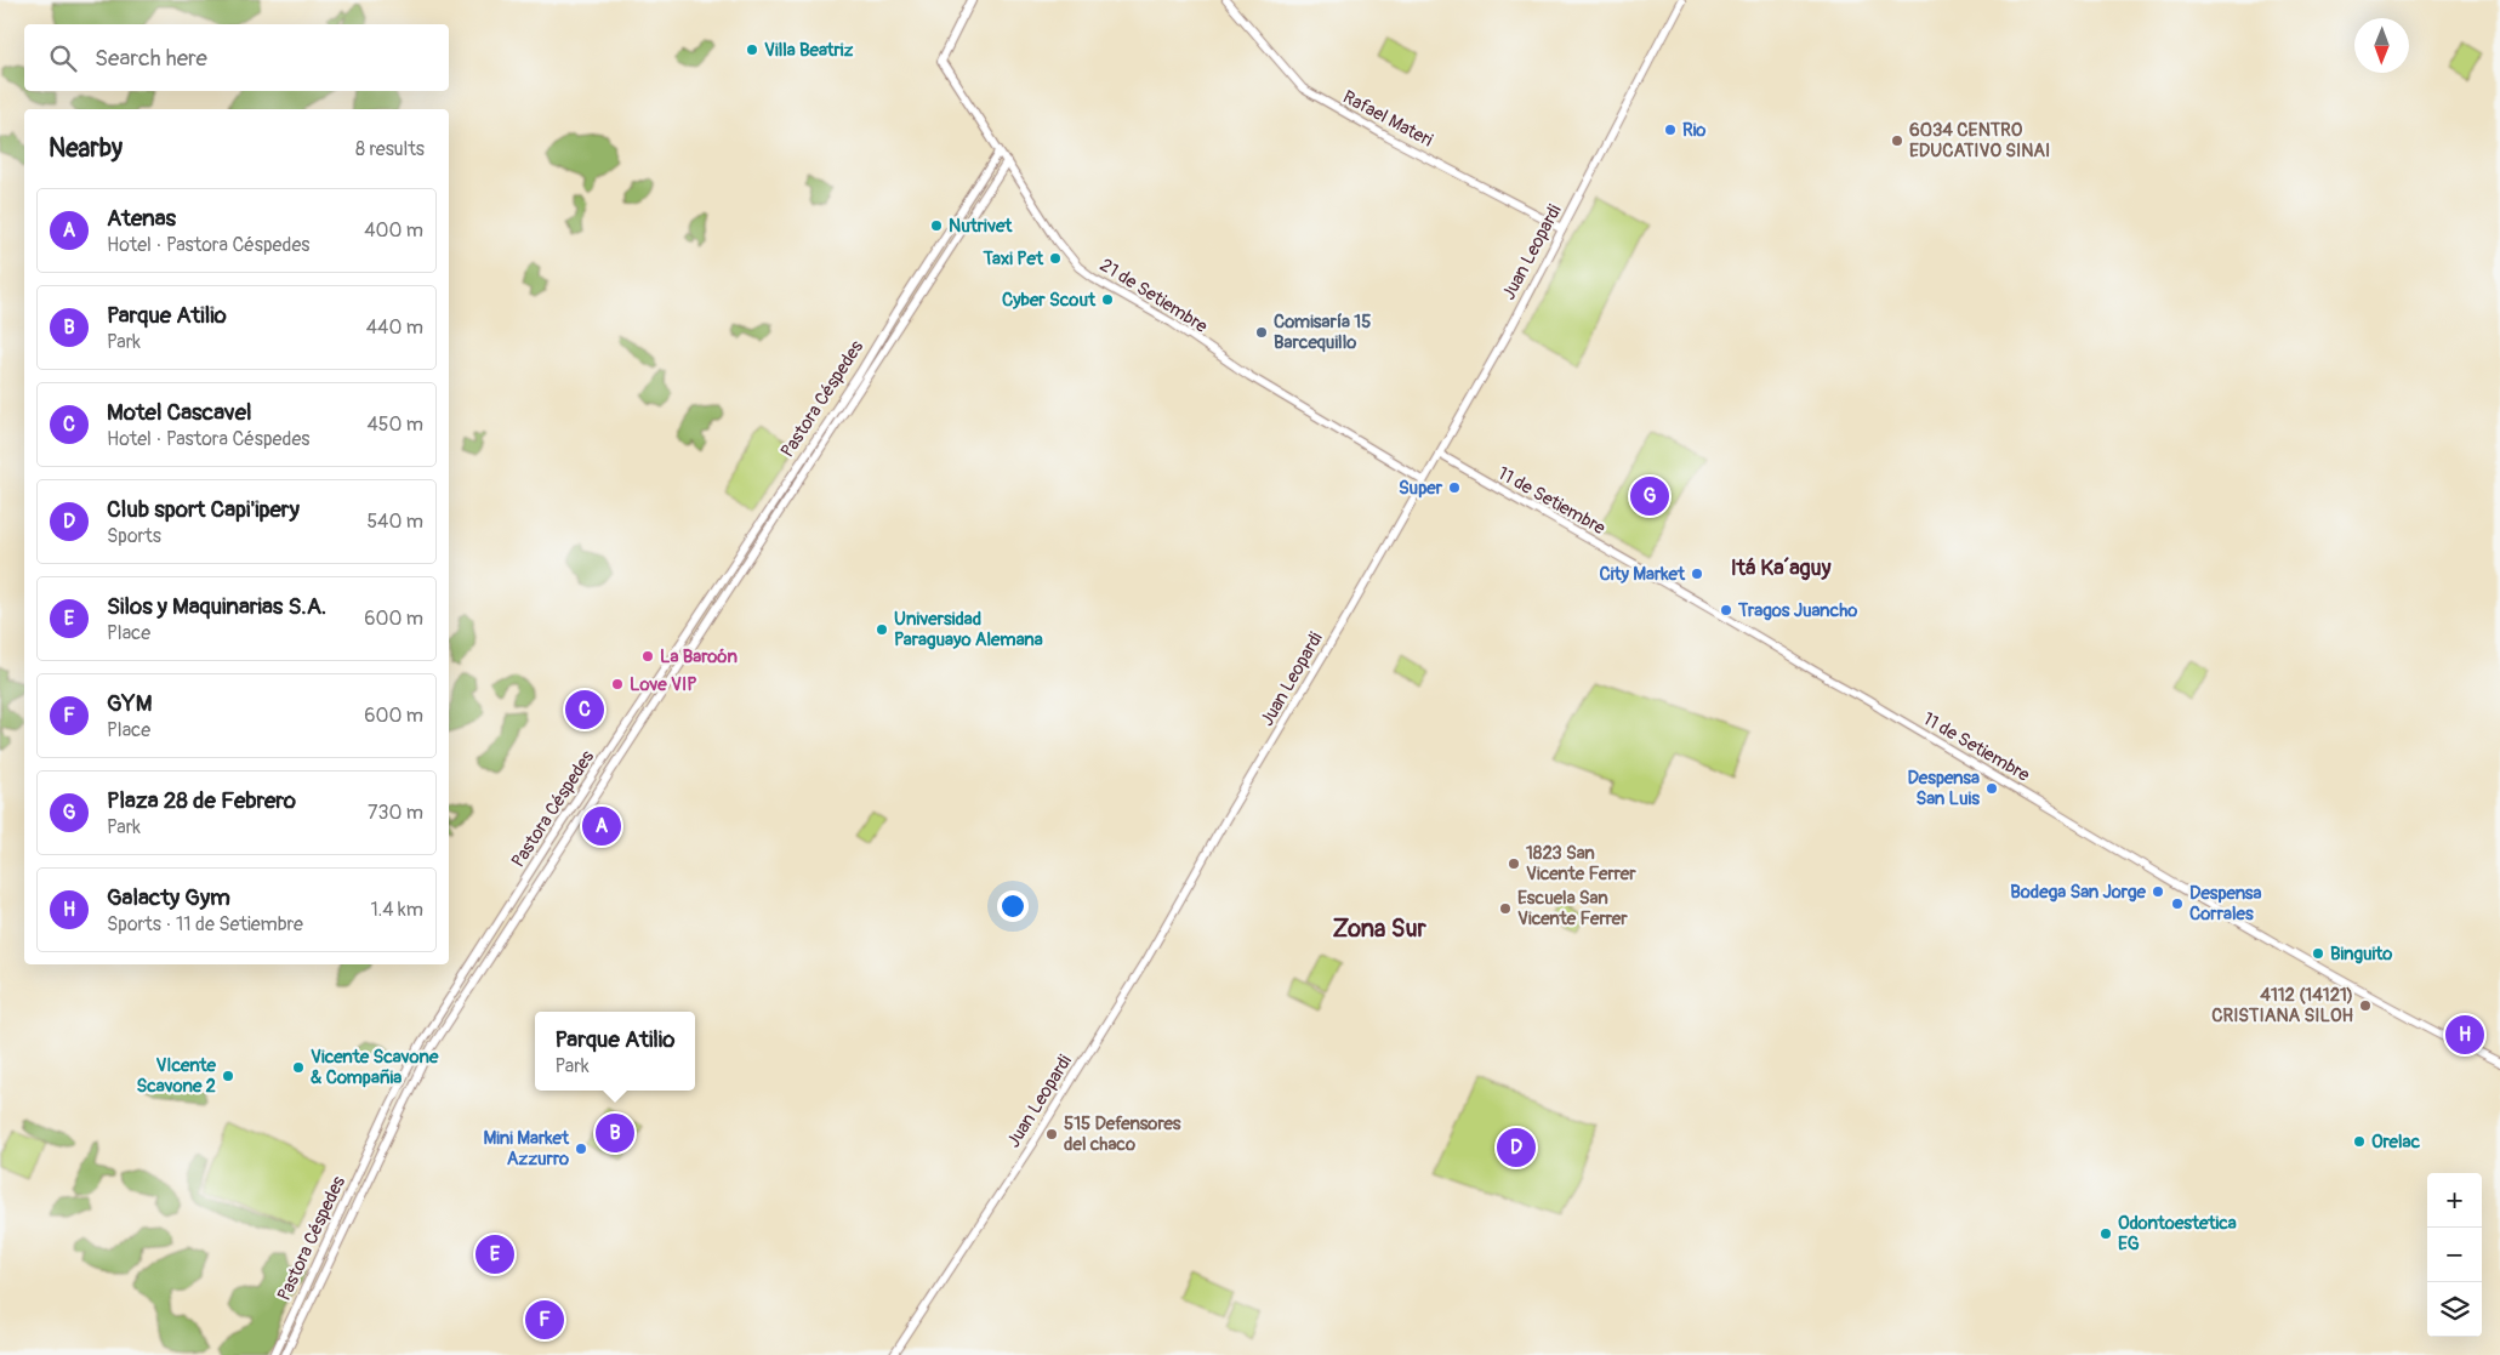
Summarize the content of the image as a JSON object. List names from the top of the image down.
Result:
{
  "streets": {
    "main road": [
      "Rafael Materi",
      "Juan Leopardi",
      "21 de Setiembre",
      "Pastora Céspedes",
      "11 de Setiembre"
    ]
  },
  "crossings": [
    ["Rafael Materi", "Juan Leopardi"],
    ["Juan Leopardi", "21 de Setiembre"],
    ["Juan Leopardi", "11 de Setiembre"],
    ["21 de Setiembre", "Pastora Céspedes"]
  ],
  "districts": ["Itá Ka´aguy", "Zona Sur"],
  "places": [
    "Villa Beatriz",
    "Rio",
    "6034 CENTRO EDUCATIVO SINAI",
    "Nutrivet",
    "Taxi Pet",
    "Cyber Scout",
    "Comisaría 15 Barcequillo",
    "Super",
    "City Market",
    "Tragos Juancho",
    "Universidad Paraguayo Alemana",
    "La Baroón",
    "Love VIP",
    "Despensa San Luis",
    "1823 San Vicente Ferrer",
    "Bodega San Jorge",
    "Despensa Corrales",
    "Escuela San Vicente Ferrer",
    "Binguito",
    "4112 (14121) CRISTIANA SILOH",
    "Vicente Scavone & Compañia",
    "VIcente Scavone 2",
    "515 Defensores del chaco",
    "Orelac",
    "Mini Market Azzurro",
    "Odontoestetica EG"
  ],
  "north": "bottom",
  "page": {
    "search": "Search here",
    "heading": ["Nearby", "8 results"],
    "list": [
      {
        "mark": "A",
        "name": "Atenas",
        "note": "Hotel · Pastora Céspedes",
        "value": "400 m"
      },
      {
        "mark": "B",
        "name": "Parque Atilio",
        "note": "Park",
        "value": "440 m"
      },
      {
        "mark": "C",
        "name": "Motel Cascavel",
        "note": "Hotel · Pastora Céspedes",
        "value": "450 m"
      },
      {
        "mark": "D",
        "name": "Club sport Capi'ipery",
        "note": "Sports",
        "value": "540 m"
      },
      {
        "mark": "E",
        "name": "Silos y Maquinarias S.A.",
        "note": "Place",
        "value": "600 m"
      },
      {
        "mark": "F",
        "name": "GYM",
        "note": "Place",
        "value": "600 m"
      },
      {
        "mark": "G",
        "name": "Plaza 28 de Febrero",
        "note": "Park",
        "value": "730 m"
      },
      {
        "mark": "H",
        "name": "Galacty Gym",
        "note": "Sports · 11 de Setiembre",
        "value": "1.4 km"
      }
    ],
    "pins": [
      "G",
      "C",
      "A",
      "H",
      "B",
      "D",
      "E",
      "F"
    ],
    "popup": ["Parque Atilio", "Park"],
    "map_buttons": ["+", "−"]
  }
}
